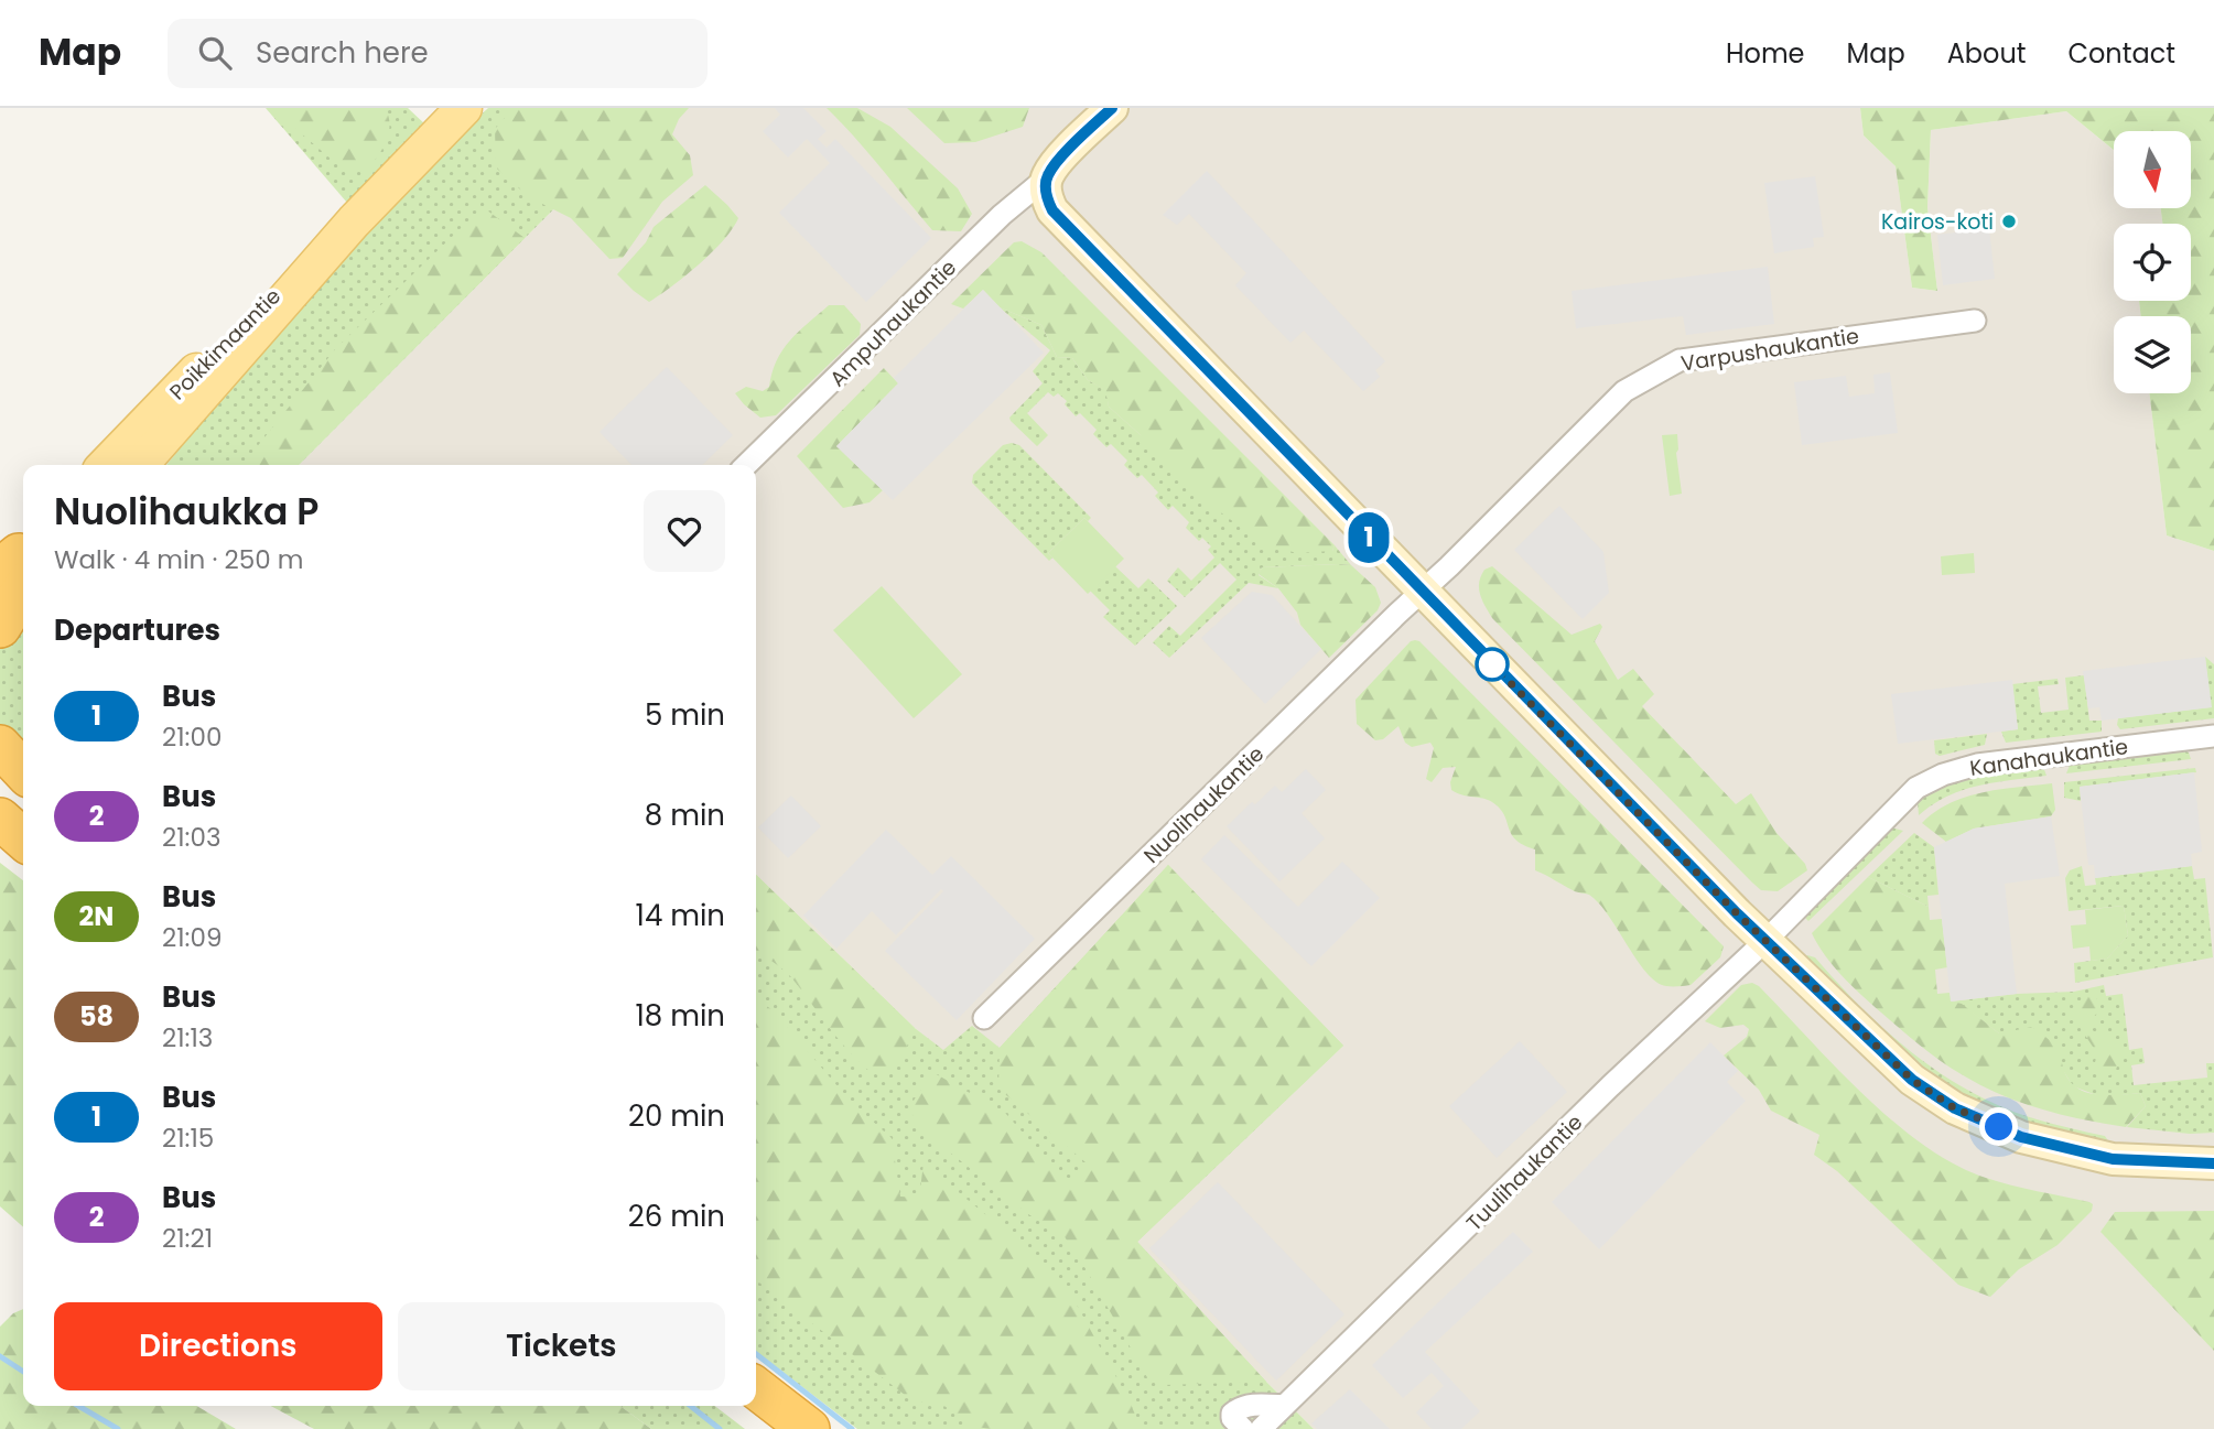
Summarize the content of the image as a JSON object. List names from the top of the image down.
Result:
{
  "streets": {
    "main road": ["Poikkimaantie"],
    "street": [
      "Ampuhaukantie",
      "Varpushaukantie",
      "Kanahaukantie",
      "Nuolihaukantie",
      "Tuulihaukantie"
    ]
  },
  "crossings": [
    ["Varpushaukantie", "Nuolihaukantie"],
    ["Kanahaukantie", "Tuulihaukantie"]
  ],
  "places": ["Kairos-koti"],
  "lines": ["bus line 1"],
  "north": "bottom",
  "page": {
    "header": "Map",
    "search": "Search here",
    "nav": [
      "Home",
      "Map",
      "About",
      "Contact"
    ],
    "on_map": "1",
    "heading": [
      ["Nuolihaukka P", "Walk · 4 min · 250 m"],
      "Departures"
    ],
    "list": [
      {
        "mark": "1",
        "name": "Bus",
        "note": "21:00",
        "value": "5 min"
      },
      {
        "mark": "2",
        "name": "Bus",
        "note": "21:03",
        "value": "8 min"
      },
      {
        "mark": "2N",
        "name": "Bus",
        "note": "21:09",
        "value": "14 min"
      },
      {
        "mark": "58",
        "name": "Bus",
        "note": "21:13",
        "value": "18 min"
      },
      {
        "mark": "1",
        "name": "Bus",
        "note": "21:15",
        "value": "20 min"
      },
      {
        "mark": "2",
        "name": "Bus",
        "note": "21:21",
        "value": "26 min"
      }
    ],
    "buttons": ["Directions", "Tickets"]
  }
}
